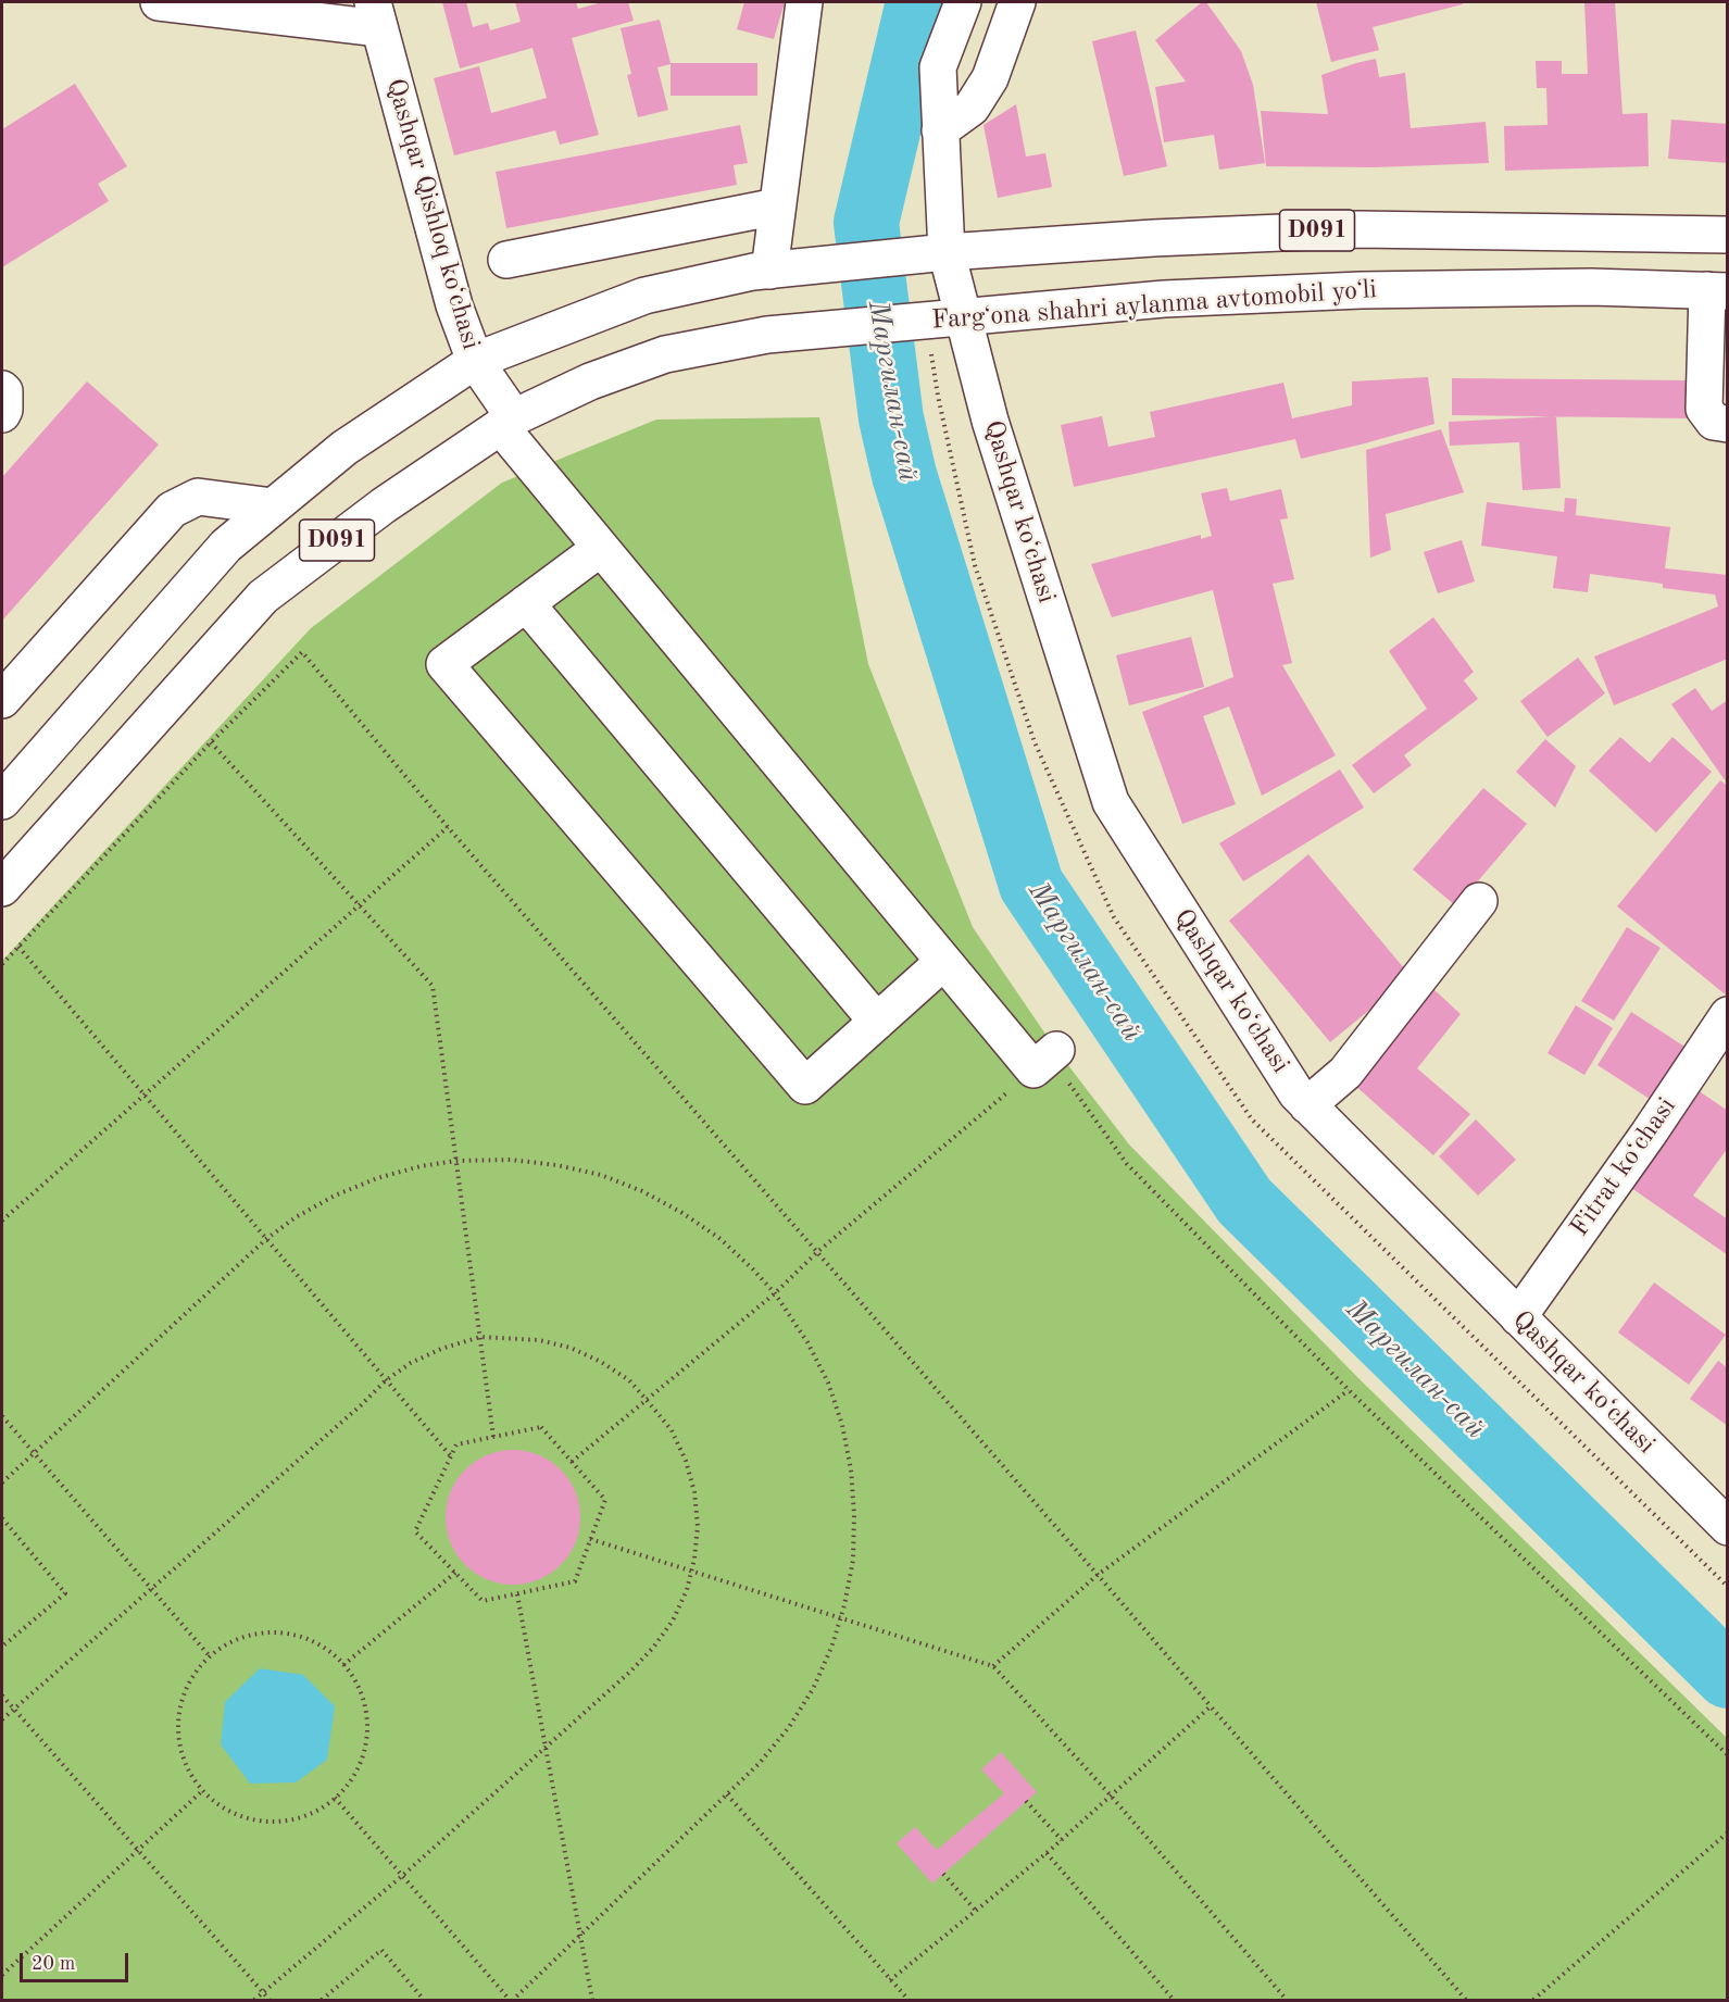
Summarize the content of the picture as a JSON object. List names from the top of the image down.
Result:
{
  "streets": {
    "main road": [
      "Qashqar Qishloq koʻchasi",
      "D091",
      "Fargʻona shahri aylanma avtomobil yoʻli",
      "Qashqar koʻchasi",
      "Fitrat koʻchasi"
    ]
  },
  "crossings": [
    ["Qashqar Qishloq koʻchasi", "D091"],
    ["Qashqar Qishloq koʻchasi", "Fargʻona shahri aylanma avtomobil yoʻli"],
    ["D091", "Qashqar koʻchasi"],
    ["Fargʻona shahri aylanma avtomobil yoʻli", "Qashqar koʻchasi"],
    ["Qashqar koʻchasi", "Fitrat koʻchasi"]
  ],
  "water": ["Маргилан-сай"],
  "scale_bar": "20 m"
}
